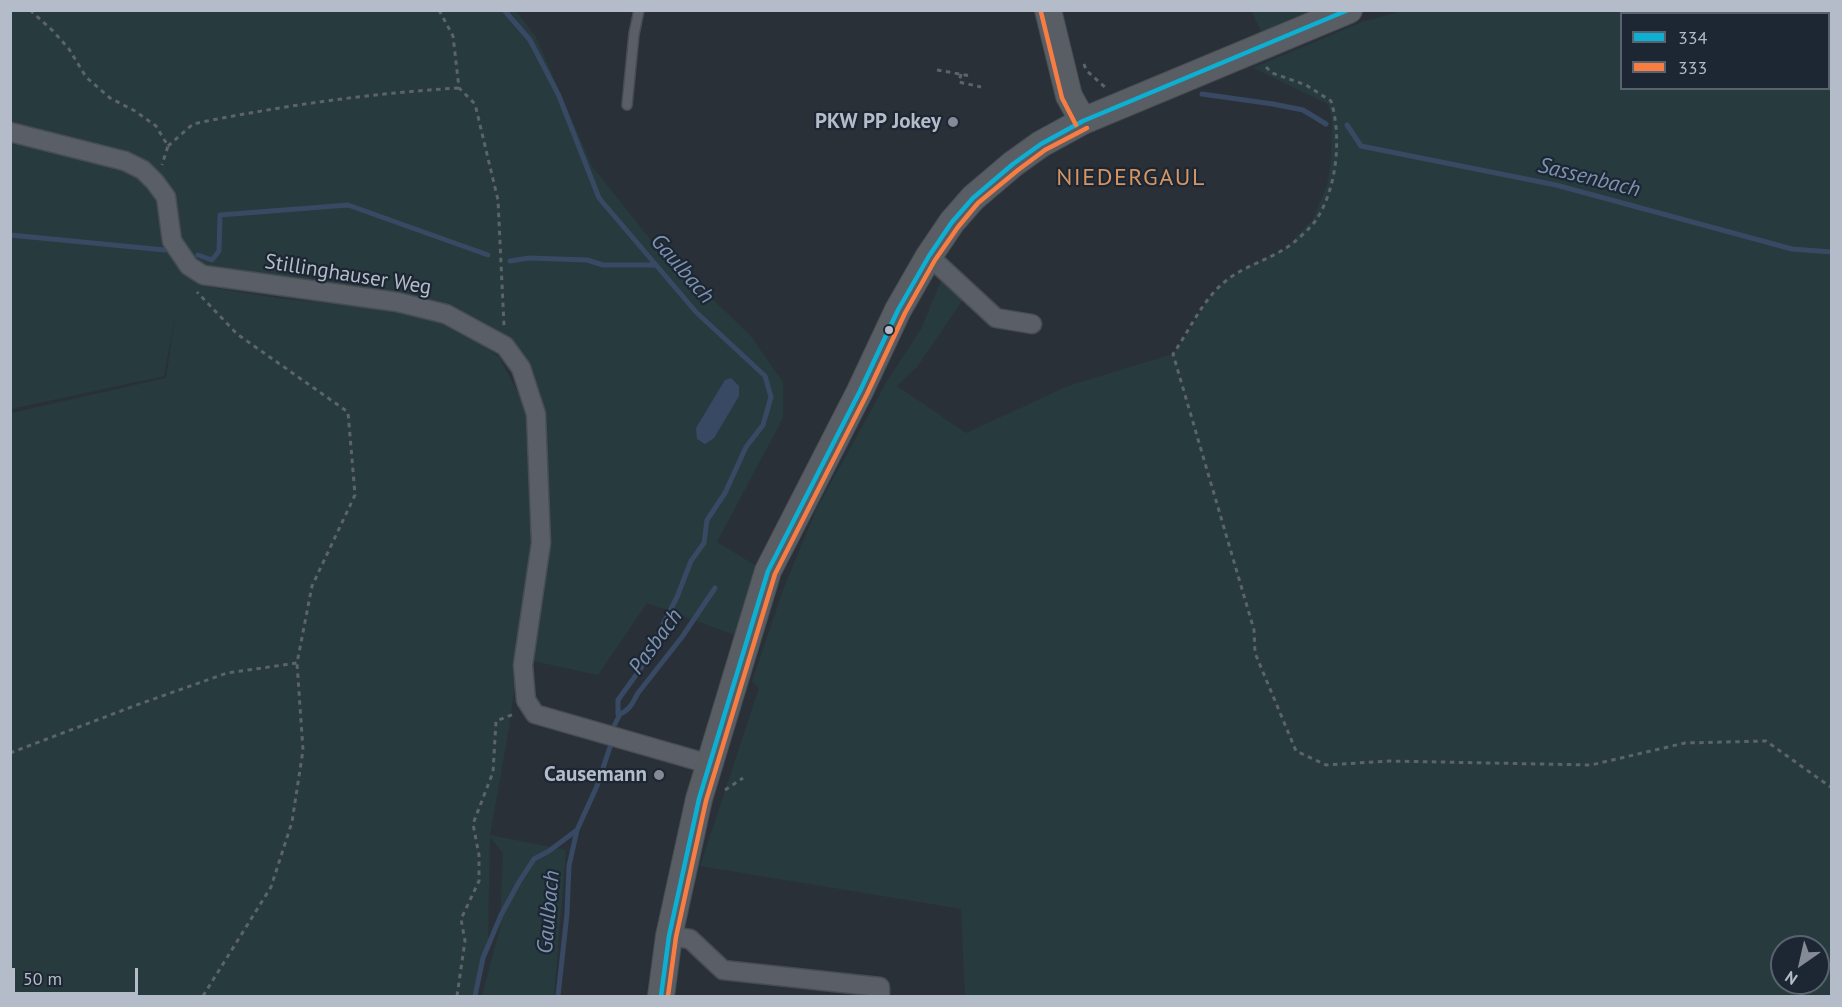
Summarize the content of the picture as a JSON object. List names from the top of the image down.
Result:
{
  "streets": {
    "street": ["Stillinghauser Weg"]
  },
  "districts": ["NIEDERGAUL"],
  "water": ["Sassenbach", "Gaulbach", "Pasbach"],
  "places": ["PKW PP Jokey", "Causemann"],
  "lines": ["transit line 334", "transit line 333"],
  "legend": ["334", "333"],
  "scale_bar": "50 m",
  "north": "bottom left"
}
